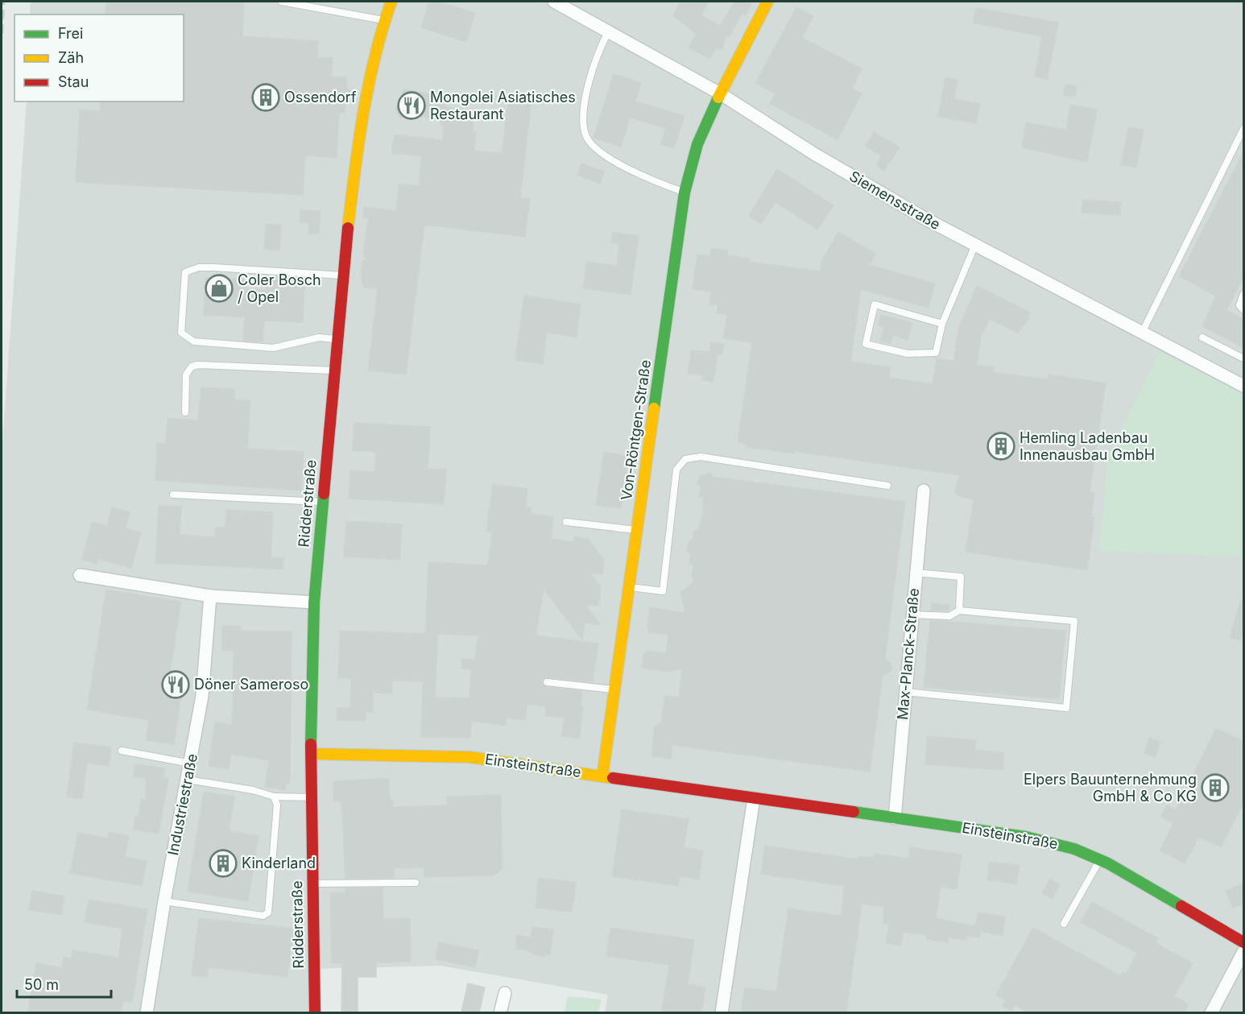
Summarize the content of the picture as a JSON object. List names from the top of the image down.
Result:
{
  "streets": {
    "street": [
      "Siemensstraße",
      "Von-Röntgen-Straße",
      "Ridderstraße",
      "Max-Planck-Straße",
      "Einsteinstraße",
      "Industriestraße"
    ]
  },
  "crossings": [
    ["Siemensstraße", "Von-Röntgen-Straße"],
    ["Von-Röntgen-Straße", "Einsteinstraße"],
    ["Ridderstraße", "Einsteinstraße"],
    ["Max-Planck-Straße", "Einsteinstraße"]
  ],
  "places": {
    "building": [
      "Ossendorf",
      "Hemling Ladenbau Innenausbau GmbH",
      "Elpers Bauunternehmung GmbH & Co KG",
      "Kinderland"
    ],
    "restaurant": ["Mongolei Asiatisches Restaurant", "Döner Sameroso"],
    "shop": ["Coler Bosch / Opel"]
  },
  "legend": ["Frei", "Zäh", "Stau"],
  "scale_bar": "50 m"
}
